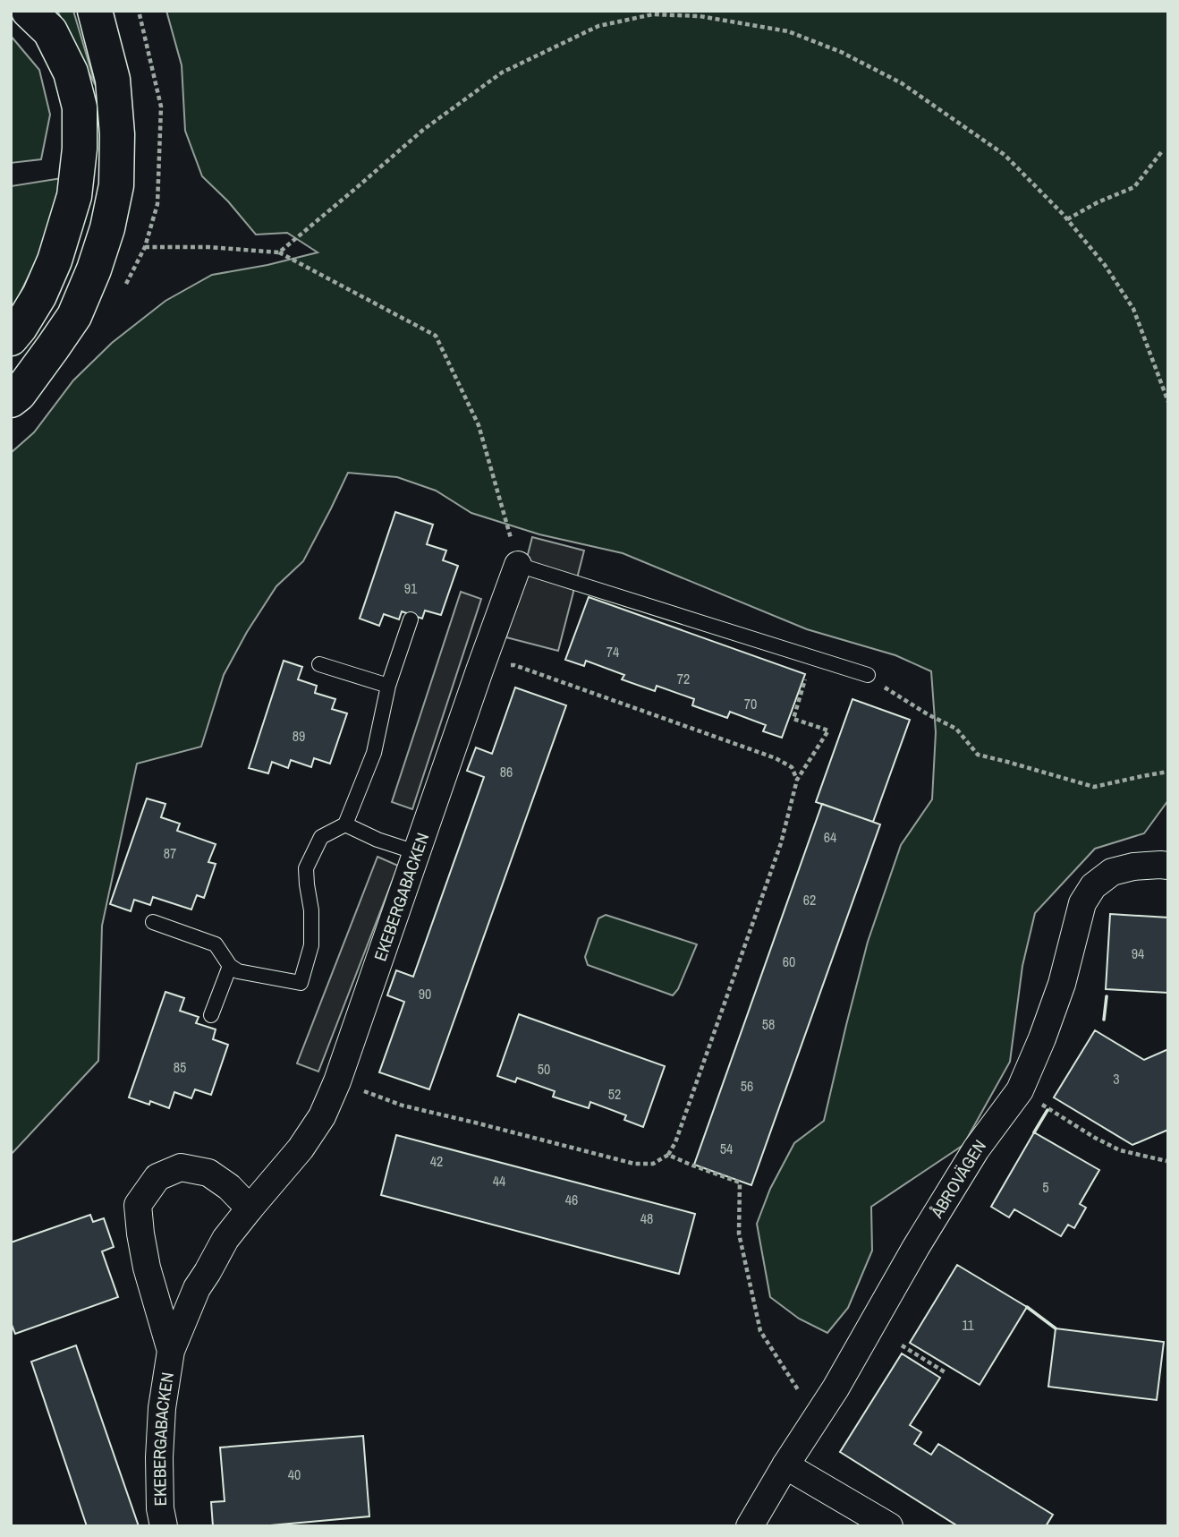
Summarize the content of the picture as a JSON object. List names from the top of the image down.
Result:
{
  "streets": {
    "street": ["EKEBERGABACKEN", "ÅBROVÄGEN"]
  },
  "house_numbers": [
    "91",
    "74",
    "72",
    "70",
    "89",
    "86",
    "64",
    "87",
    "62",
    "94",
    "60",
    "90",
    "58",
    "85",
    "50",
    "3",
    "56",
    "52",
    "54",
    "42",
    "44",
    "5",
    "46",
    "48",
    "11",
    "40"
  ]
}
